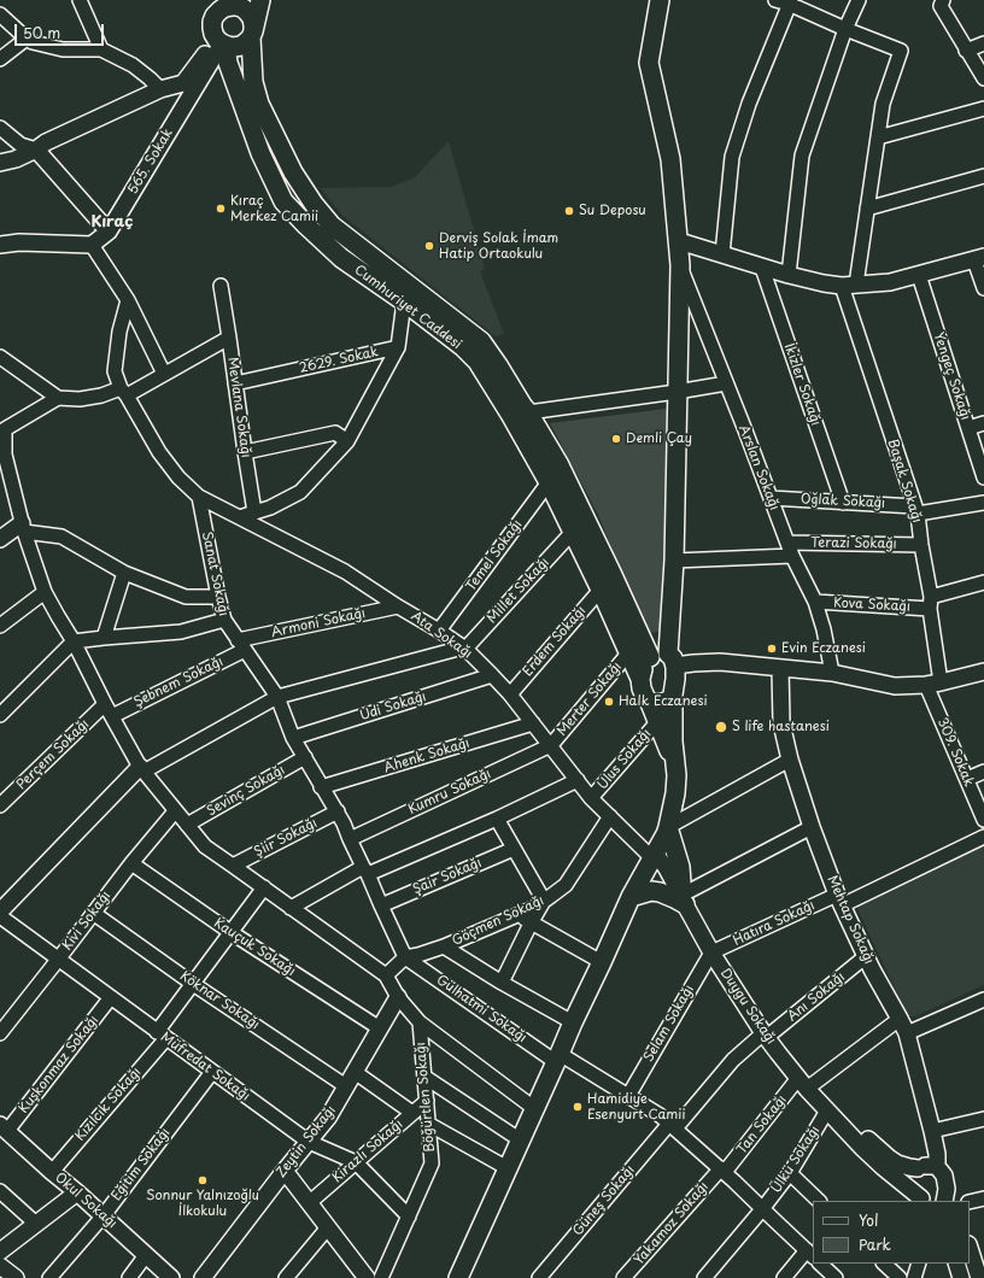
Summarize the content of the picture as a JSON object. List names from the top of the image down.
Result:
{
  "streets": {
    "main road": ["Cumhuriyet Caddesi"],
    "street": [
      "565. Sokak",
      "2629. Sokak",
      "Yengeç Sokağı",
      "İkizler Sokağı",
      "Mevlana Sokağı",
      "Arslan Sokağı",
      "Başak Sokağı",
      "Oğlak Sokağı",
      "Terazi Sokağı",
      "Temel Sokağı",
      "Sanat Sokağı",
      "Millet Sokağı",
      "Kova Sokağı",
      "Armoni Sokağı",
      "Ata Sokağı",
      "Erdem Sokağı",
      "Şebnem Sokağı",
      "Merter Sokağı",
      "Udi Sokağı",
      "309. Sokak",
      "Perçem Sokağı",
      "Ahenk Sokağı",
      "Ulus Sokağı",
      "Sevinç Sokağı",
      "Kumru Sokağı",
      "Şiir Sokağı",
      "Şair Sokağı",
      "Mehtap Sokağı",
      "Kivi Sokağı",
      "Göçmen Sokağı",
      "Hatıra Sokağı",
      "Kauçuk Sokağı",
      "Anı Sokağı",
      "Köknar Sokağı",
      "Duygu Sokağı",
      "Gülhatmi Sokağı",
      "Selam Sokağı",
      "Kuşkonmaz Sokağı",
      "Müfredat Sokağı",
      "Böğürtlen Sokağı",
      "Kızılcık Sokağı",
      "Tan Sokağı",
      "Zeytin Sokağı",
      "Kirazlı Sokağı",
      "Ülkü Sokağı",
      "Eğitim Sokağı",
      "Okul Sokağı",
      "Güneş Sokağı",
      "Yakamoz Sokağı"
    ]
  },
  "crossings": [
    ["565. Sokak", "Cumhuriyet Caddesi"],
    ["Cumhuriyet Caddesi", "Temel Sokağı"],
    ["Cumhuriyet Caddesi", "Millet Sokağı"],
    ["Cumhuriyet Caddesi", "Erdem Sokağı"],
    ["Cumhuriyet Caddesi", "Merter Sokağı"],
    ["2629. Sokak", "Mevlana Sokağı"],
    ["İkizler Sokağı", "Oğlak Sokağı"],
    ["Arslan Sokağı", "Oğlak Sokağı"],
    ["Arslan Sokağı", "Terazi Sokağı"],
    ["Arslan Sokağı", "Kova Sokağı"],
    ["Başak Sokağı", "Oğlak Sokağı"],
    ["Başak Sokağı", "Terazi Sokağı"],
    ["Başak Sokağı", "Kova Sokağı"],
    ["Başak Sokağı", "309. Sokak"],
    ["Temel Sokağı", "Ata Sokağı"],
    ["Sanat Sokağı", "Armoni Sokağı"],
    ["Sanat Sokağı", "Ata Sokağı"],
    ["Sanat Sokağı", "Şebnem Sokağı"],
    ["Sanat Sokağı", "Udi Sokağı"],
    ["Sanat Sokağı", "Ahenk Sokağı"],
    ["Sanat Sokağı", "Sevinç Sokağı"],
    ["Sanat Sokağı", "Kumru Sokağı"],
    ["Sanat Sokağı", "Şiir Sokağı"],
    ["Sanat Sokağı", "Şair Sokağı"],
    ["Sanat Sokağı", "Göçmen Sokağı"],
    ["Sanat Sokağı", "Gülhatmi Sokağı"],
    ["Millet Sokağı", "Ata Sokağı"],
    ["Armoni Sokağı", "Ata Sokağı"],
    ["Armoni Sokağı", "Şebnem Sokağı"],
    ["Ata Sokağı", "Erdem Sokağı"],
    ["Ata Sokağı", "Merter Sokağı"],
    ["Ata Sokağı", "Udi Sokağı"],
    ["Ata Sokağı", "Ahenk Sokağı"],
    ["Ata Sokağı", "Ulus Sokağı"],
    ["Ata Sokağı", "Kumru Sokağı"],
    ["Ata Sokağı", "Göçmen Sokağı"],
    ["Ata Sokağı", "Duygu Sokağı"],
    ["Şebnem Sokağı", "Perçem Sokağı"],
    ["Merter Sokağı", "Kumru Sokağı"],
    ["Mehtap Sokağı", "Hatıra Sokağı"],
    ["Mehtap Sokağı", "Anı Sokağı"],
    ["Mehtap Sokağı", "Tan Sokağı"],
    ["Kivi Sokağı", "Kauçuk Sokağı"],
    ["Kivi Sokağı", "Köknar Sokağı"],
    ["Kivi Sokağı", "Müfredat Sokağı"],
    ["Göçmen Sokağı", "Gülhatmi Sokağı"],
    ["Hatıra Sokağı", "Duygu Sokağı"],
    ["Hatıra Sokağı", "Selam Sokağı"],
    ["Kauçuk Sokağı", "Kızılcık Sokağı"],
    ["Kauçuk Sokağı", "Zeytin Sokağı"],
    ["Anı Sokağı", "Duygu Sokağı"],
    ["Anı Sokağı", "Gülhatmi Sokağı"],
    ["Anı Sokağı", "Güneş Sokağı"],
    ["Köknar Sokağı", "Kızılcık Sokağı"],
    ["Köknar Sokağı", "Zeytin Sokağı"],
    ["Duygu Sokağı", "Selam Sokağı"],
    ["Duygu Sokağı", "Tan Sokağı"],
    ["Duygu Sokağı", "Ülkü Sokağı"],
    ["Gülhatmi Sokağı", "Selam Sokağı"],
    ["Gülhatmi Sokağı", "Tan Sokağı"],
    ["Gülhatmi Sokağı", "Ülkü Sokağı"],
    ["Gülhatmi Sokağı", "Güneş Sokağı"],
    ["Gülhatmi Sokağı", "Yakamoz Sokağı"],
    ["Kuşkonmaz Sokağı", "Müfredat Sokağı"],
    ["Kuşkonmaz Sokağı", "Okul Sokağı"],
    ["Müfredat Sokağı", "Böğürtlen Sokağı"],
    ["Müfredat Sokağı", "Kızılcık Sokağı"],
    ["Müfredat Sokağı", "Zeytin Sokağı"],
    ["Müfredat Sokağı", "Kirazlı Sokağı"],
    ["Müfredat Sokağı", "Eğitim Sokağı"],
    ["Böğürtlen Sokağı", "Kirazlı Sokağı"],
    ["Kızılcık Sokağı", "Okul Sokağı"],
    ["Tan Sokağı", "Yakamoz Sokağı"],
    ["Eğitim Sokağı", "Okul Sokağı"]
  ],
  "districts": ["Kıraç"],
  "places": [
    "Kıraç Merkez Camii",
    "Su Deposu",
    "Derviş Solak İmam Hatip Ortaokulu",
    "Demli Çay",
    "Evin Eczanesi",
    "Halk Eczanesi",
    "S life hastanesi",
    "Hamidiye Esenyurt Camii",
    "Sonnur Yalnızoğlu İlkokulu"
  ],
  "legend": ["Yol", "Park"],
  "scale_bar": "50 m"
}
